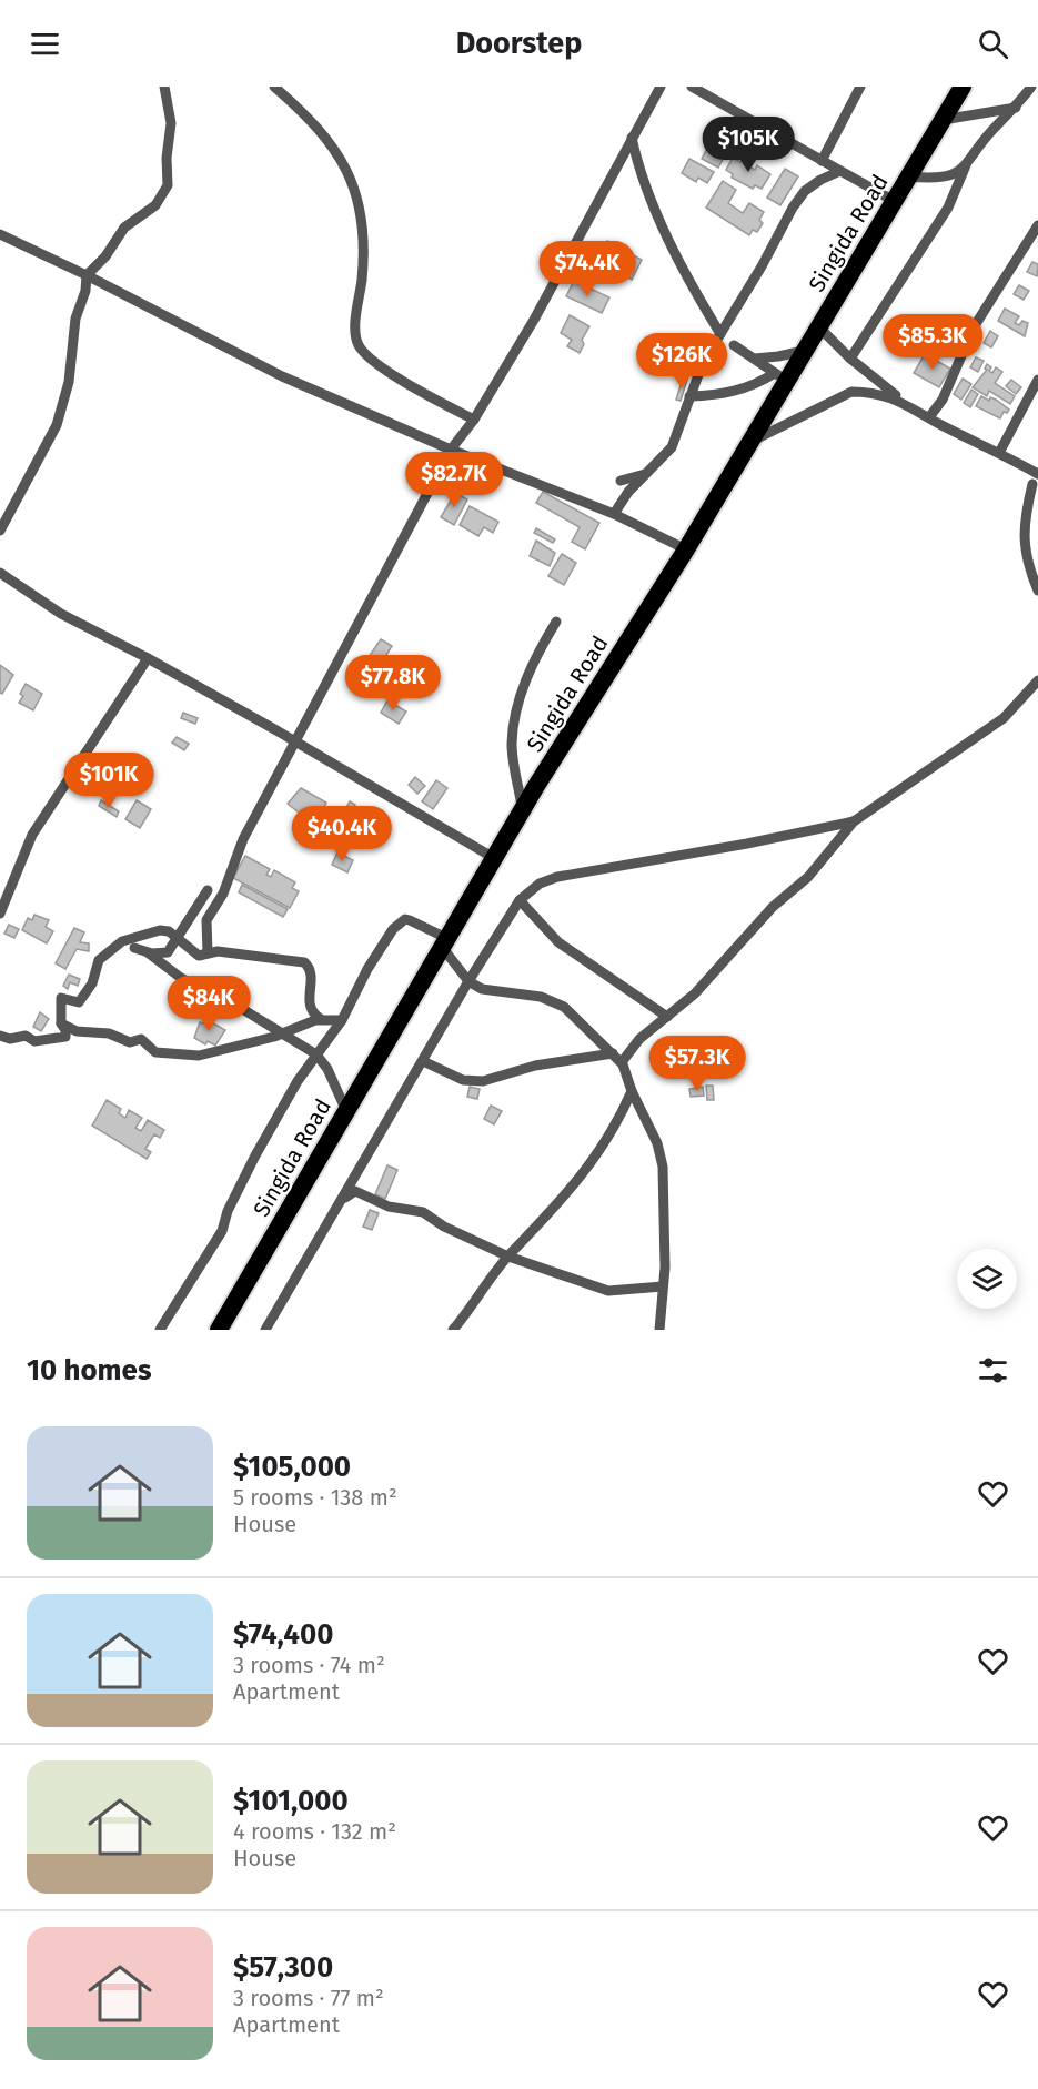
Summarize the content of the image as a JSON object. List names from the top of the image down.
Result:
{
  "streets": {
    "highway": ["Singida Road"]
  },
  "page": {
    "header": "Doorstep",
    "price": [
      "$105K",
      "$74.4K",
      "$85.3K",
      "$126K",
      "$82.7K",
      "$77.8K",
      "$101K",
      "$40.4K",
      "$84K",
      "$57.3K"
    ],
    "heading": "10 homes",
    "list": [
      {
        "name": "$105,000",
        "note": "5 rooms · 138 m² · House"
      },
      {
        "name": "$74,400",
        "note": "3 rooms · 74 m² · Apartment"
      },
      {
        "name": "$101,000",
        "note": "4 rooms · 132 m² · House"
      },
      {
        "name": "$57,300",
        "note": "3 rooms · 77 m² · Apartment"
      }
    ]
  }
}
